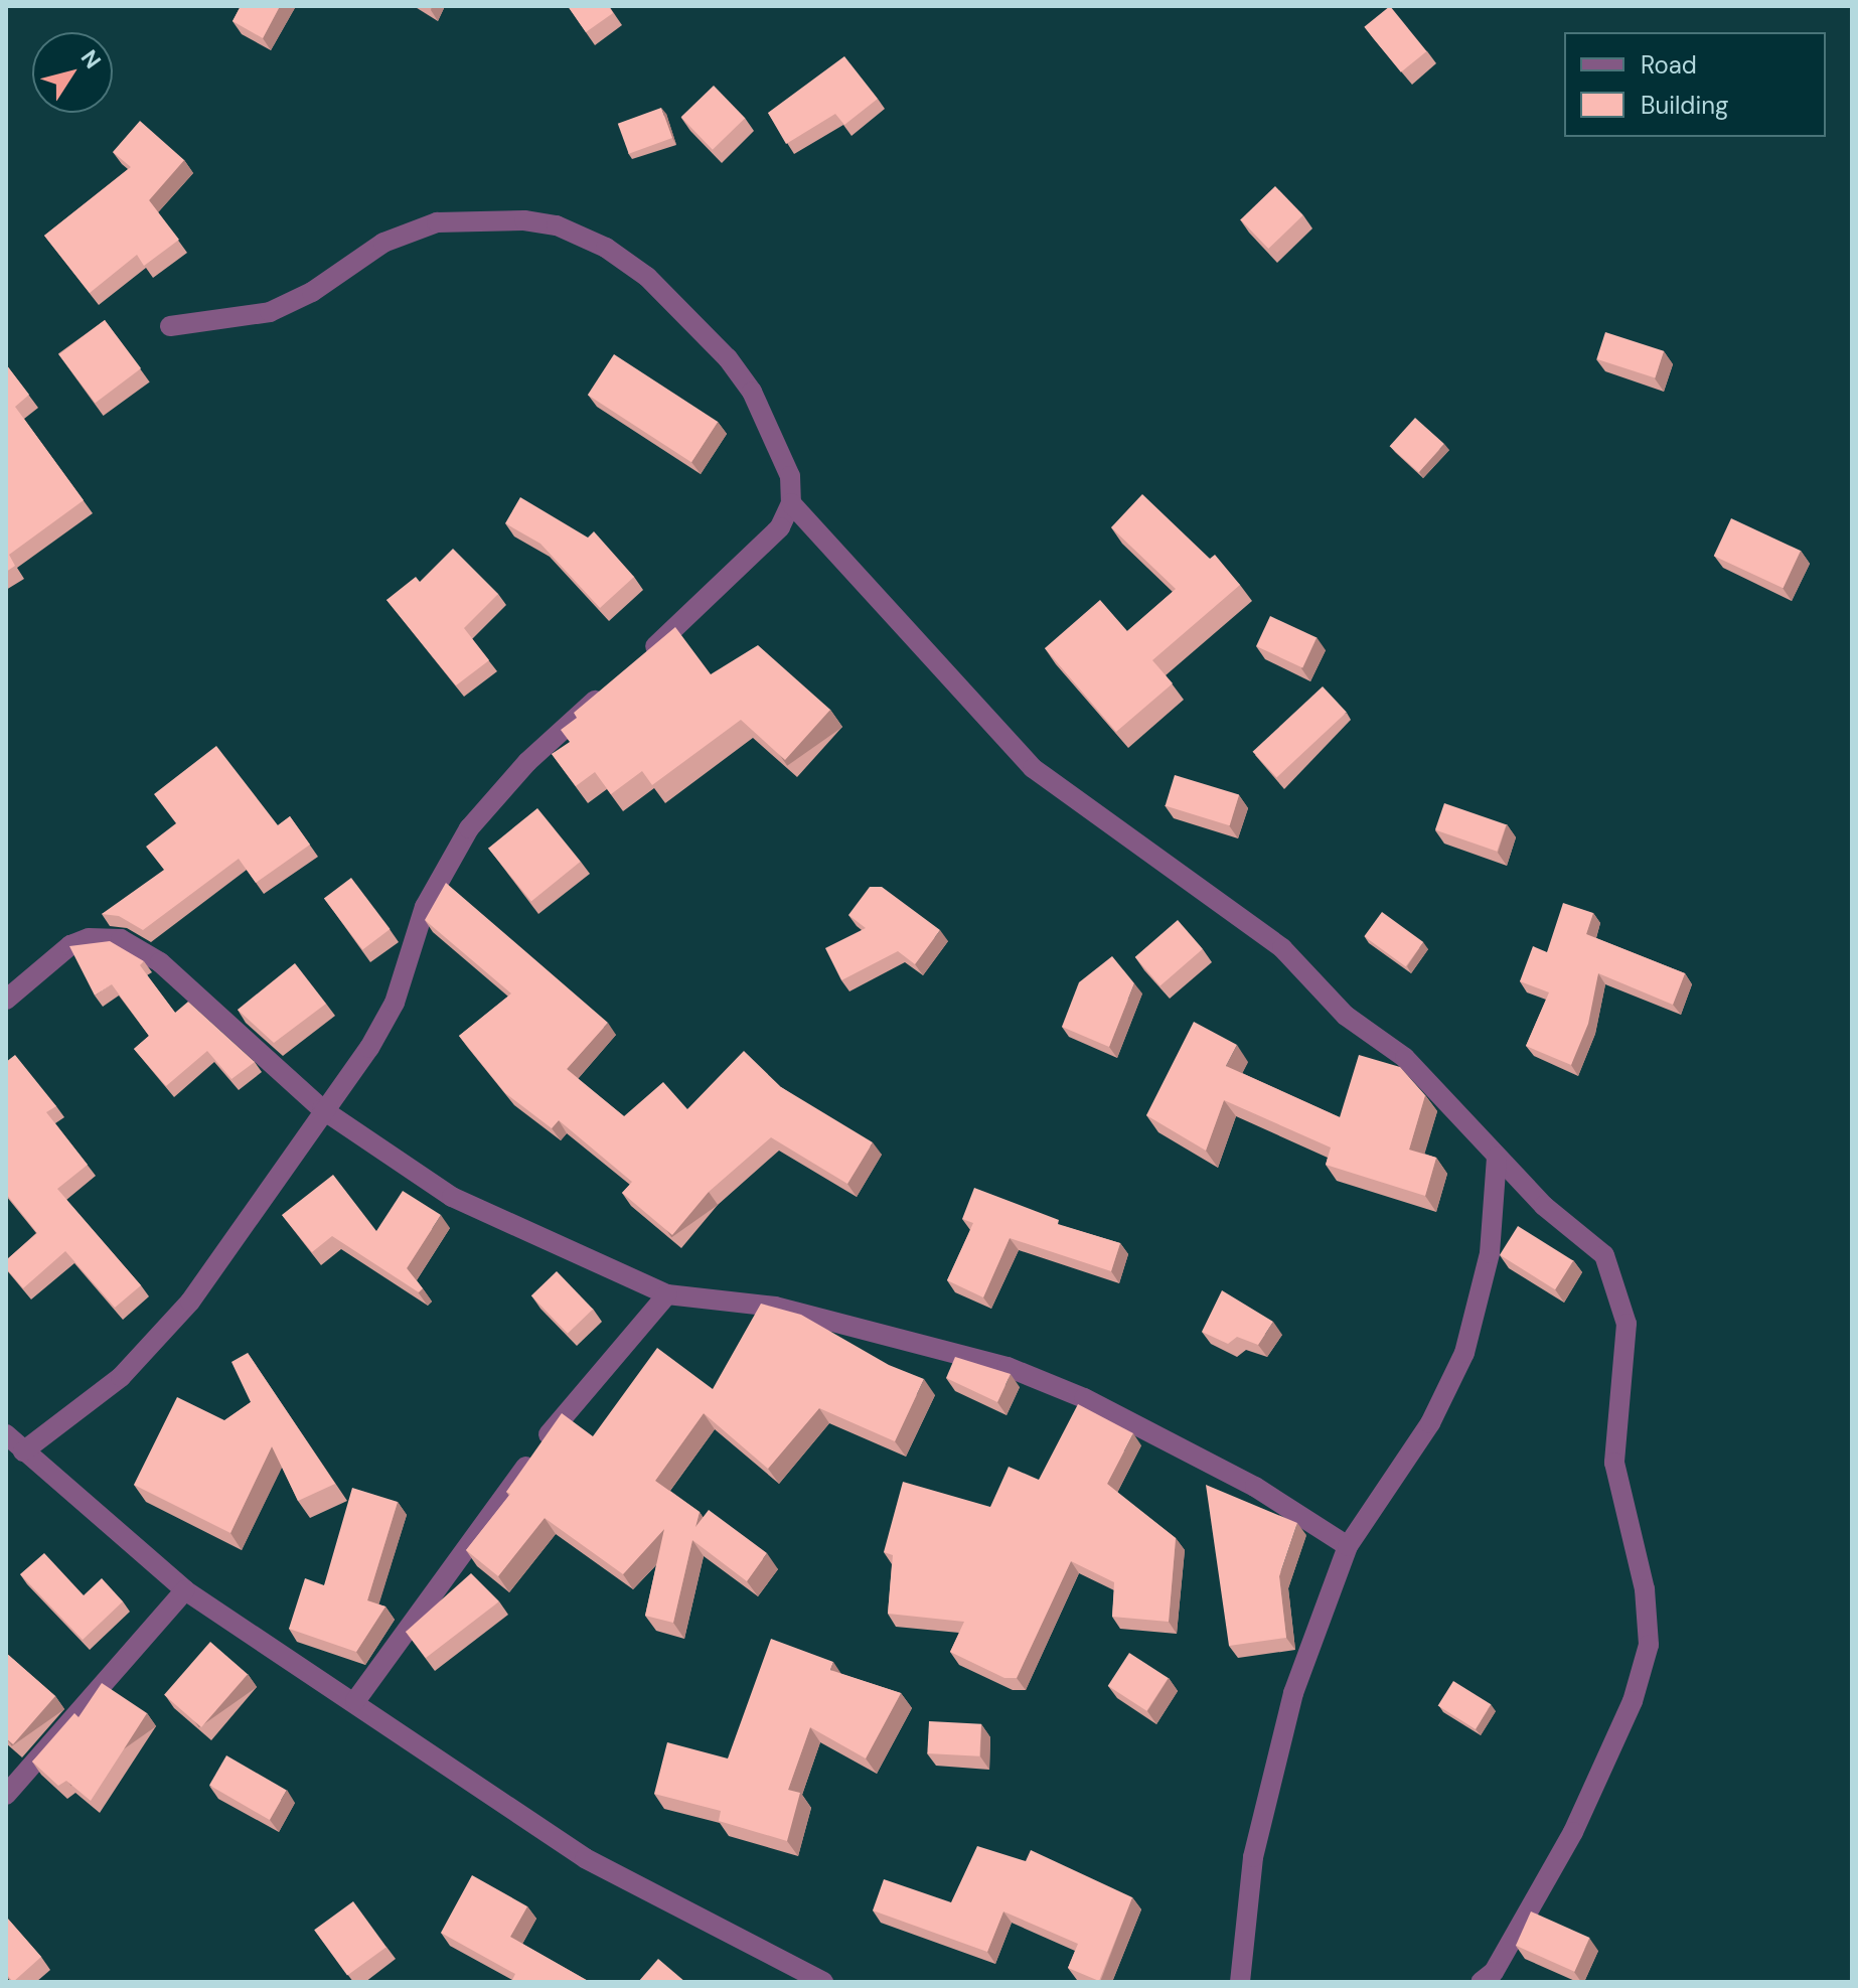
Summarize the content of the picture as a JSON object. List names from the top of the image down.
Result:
{
  "legend": ["Road", "Building"],
  "north": "top right"
}
